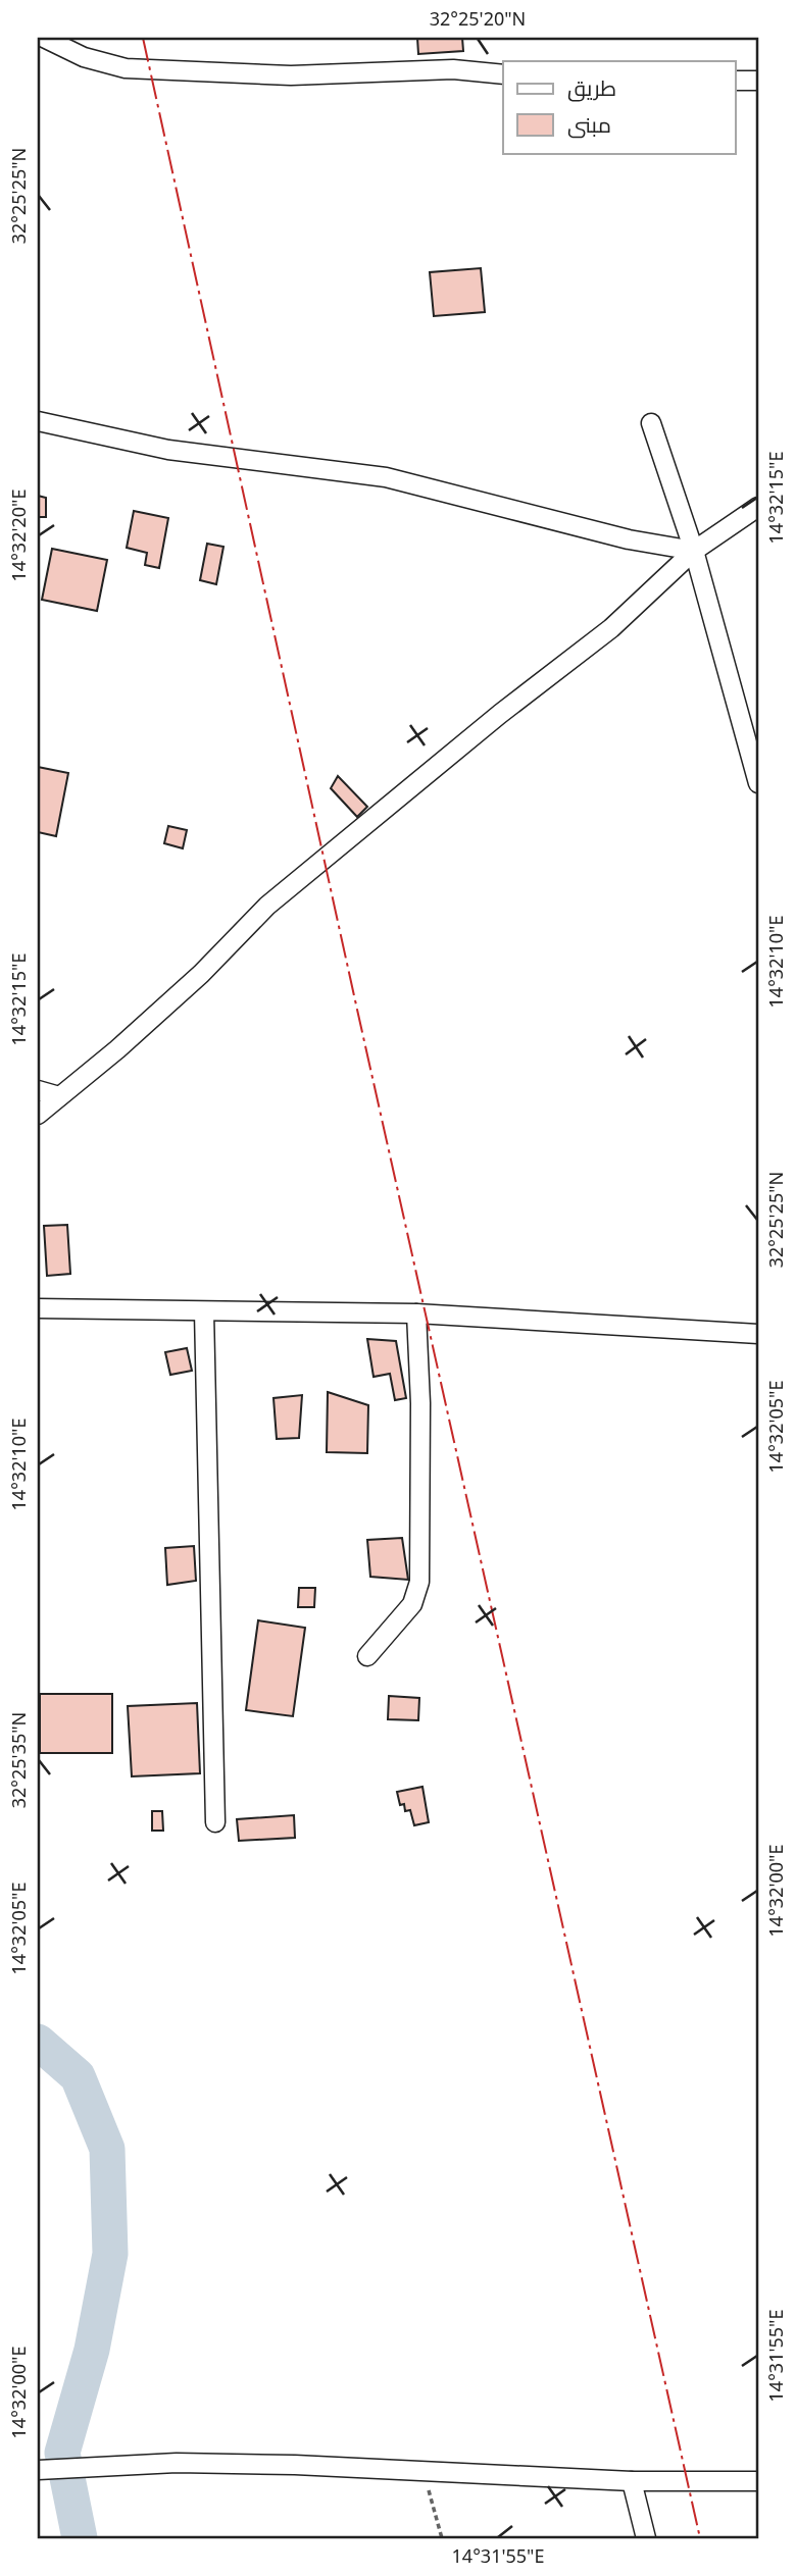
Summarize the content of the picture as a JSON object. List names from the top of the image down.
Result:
{
  "legend": ["طريق", "مبنى"],
  "coordinates": [
    "32°25'20\"N",
    "32°25'25\"N",
    "14°32'15\"E",
    "14°32'20\"E",
    "14°32'10\"E",
    "14°32'05\"E",
    "32°25'35\"N",
    "14°32'00\"E",
    "14°31'55\"E"
  ]
}
